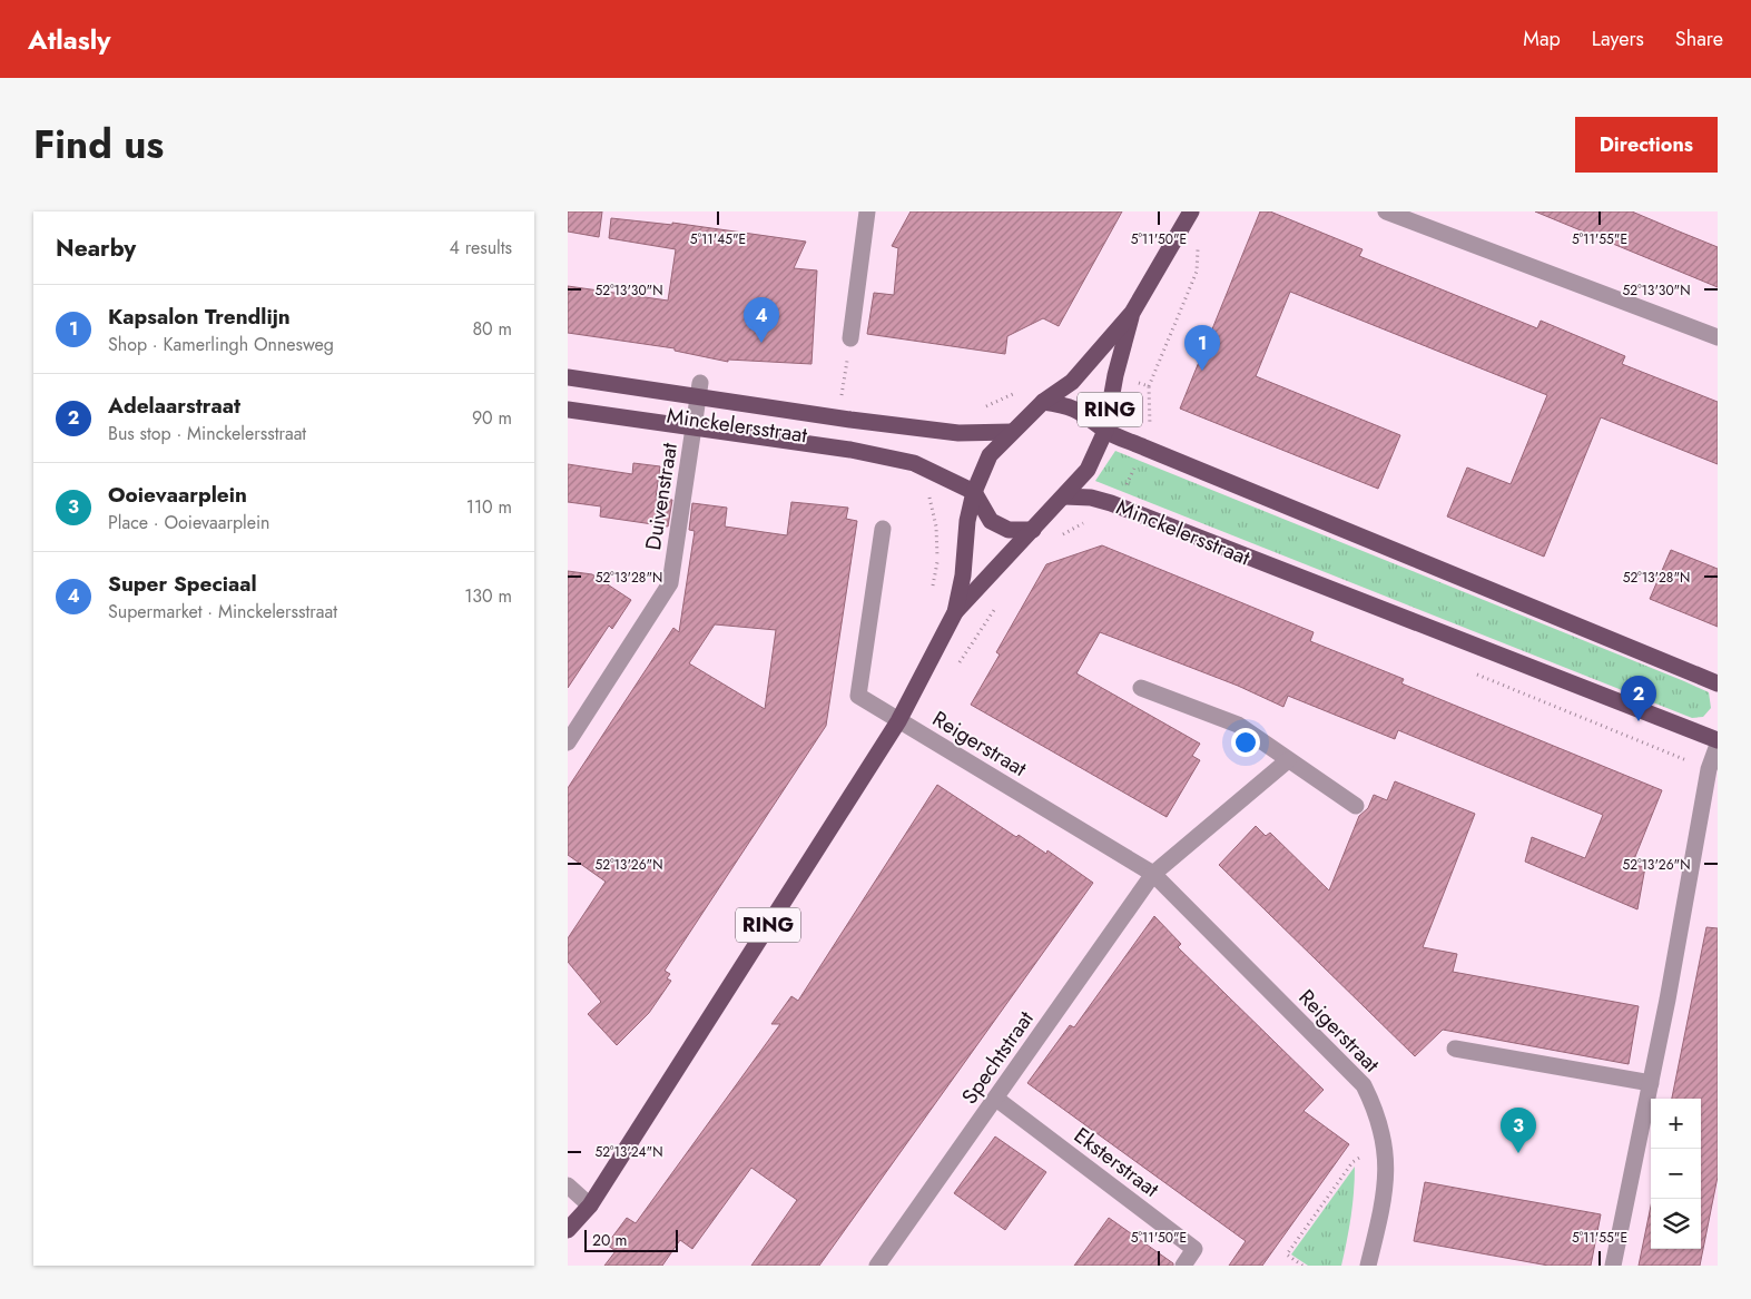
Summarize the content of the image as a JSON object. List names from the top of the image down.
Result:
{
  "streets": {
    "main road": ["RING", "Minckelersstraat"],
    "street": [
      "Duivenstraat",
      "Reigerstraat",
      "Spechtstraat",
      "Eksterstraat"
    ]
  },
  "crossings": [
    ["RING", "Minckelersstraat"],
    ["RING", "Reigerstraat"],
    ["Minckelersstraat", "Duivenstraat"],
    ["Reigerstraat", "Spechtstraat"],
    ["Spechtstraat", "Eksterstraat"]
  ],
  "scale_bar": "20 m",
  "page": {
    "header": "Atlasly",
    "nav": ["Map", "Layers", "Share"],
    "title": "Find us",
    "buttons": "Directions",
    "heading": ["Nearby", "4 results"],
    "list": [
      {
        "mark": "1",
        "name": "Kapsalon Trendlijn",
        "note": "Shop · Kamerlingh Onnesweg",
        "value": "80 m"
      },
      {
        "mark": "2",
        "name": "Adelaarstraat",
        "note": "Bus stop · Minckelersstraat",
        "value": "90 m"
      },
      {
        "mark": "3",
        "name": "Ooievaarplein",
        "note": "Place · Ooievaarplein",
        "value": "110 m"
      },
      {
        "mark": "4",
        "name": "Super Speciaal",
        "note": "Supermarket · Minckelersstraat",
        "value": "130 m"
      }
    ],
    "pins": [
      "4",
      "1",
      "2",
      "3"
    ],
    "map_buttons": ["+", "−"],
    "scale": "20 m"
  },
  "coordinates": [
    "5°11'45\"E",
    "5°11'50\"E",
    "5°11'55\"E",
    "52°13'30\"N",
    "52°13'28\"N",
    "52°13'26\"N",
    "52°13'24\"N"
  ]
}
